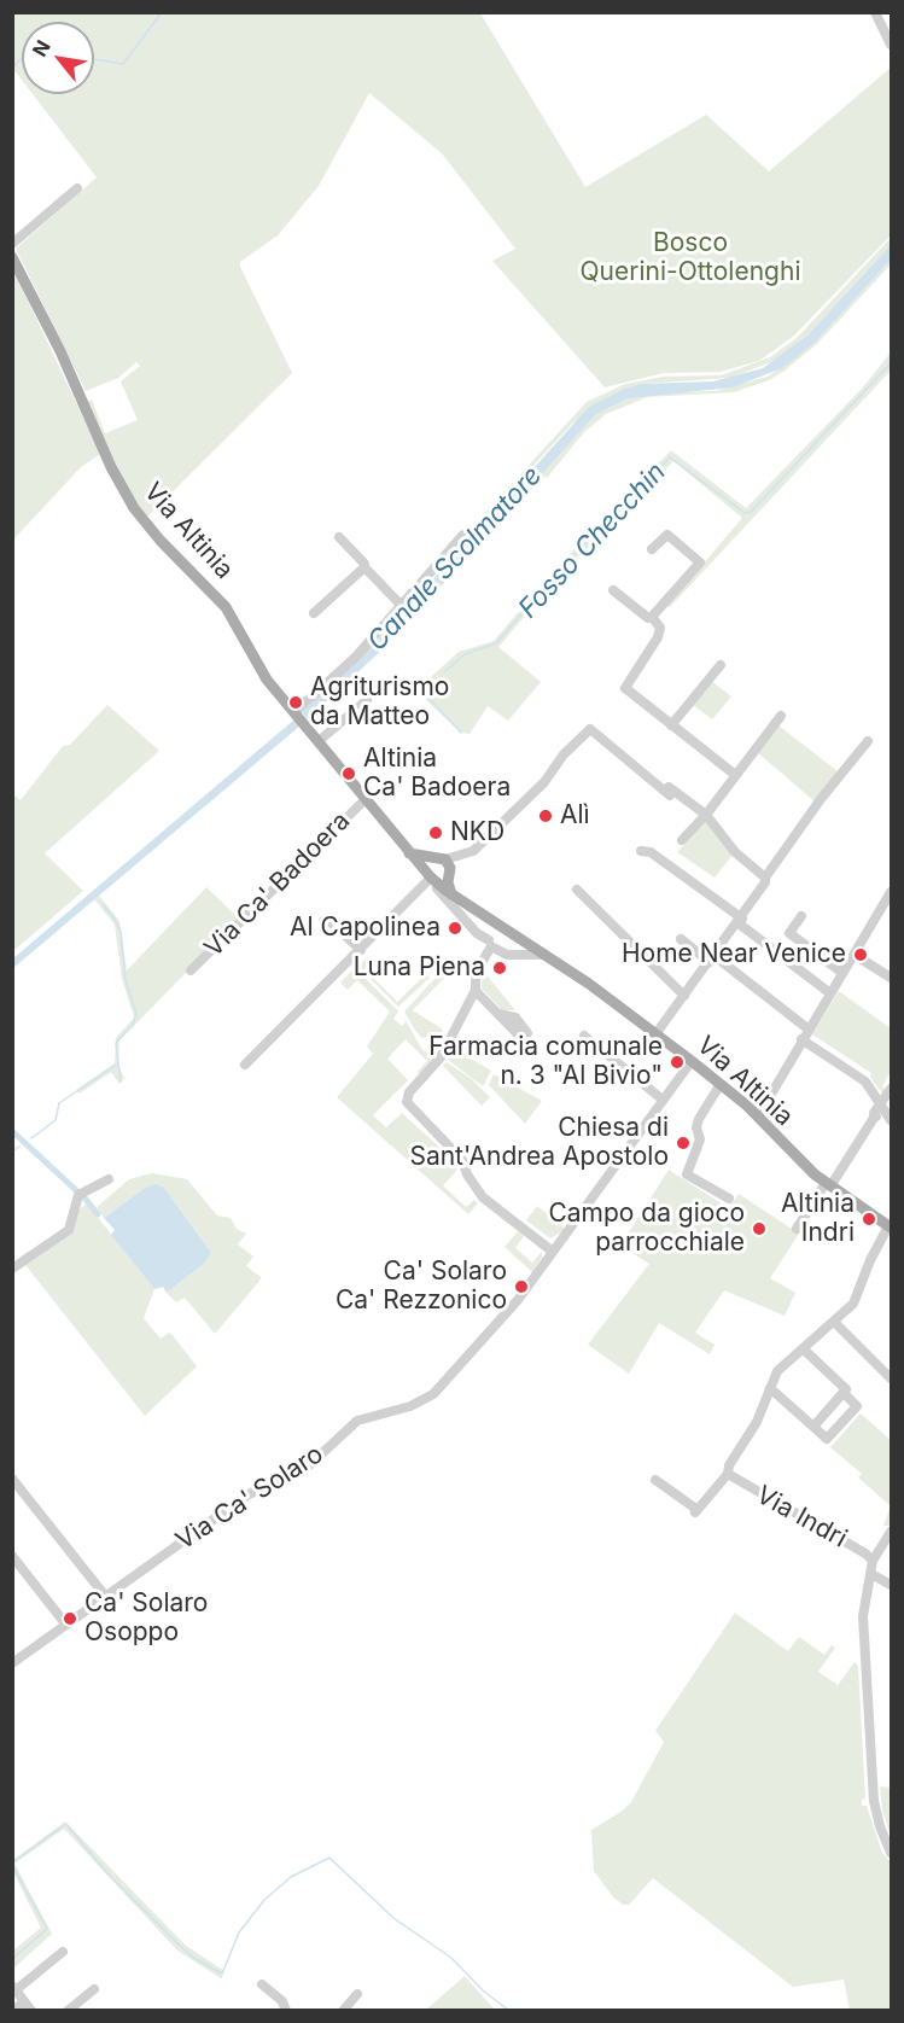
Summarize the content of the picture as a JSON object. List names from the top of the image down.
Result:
{
  "streets": {
    "main road": ["Via Altinia"],
    "street": ["Via Ca' Badoera", "Via Ca' Solaro", "Via Indri"]
  },
  "crossings": [
    ["Via Altinia", "Via Ca' Badoera"],
    ["Via Altinia", "Via Ca' Solaro"],
    ["Via Altinia", "Via Indri"]
  ],
  "water": ["Fosso Checchin", "Canale Scolmatore"],
  "parks": ["Bosco Querini-Ottolenghi"],
  "places": [
    "Agriturismo da Matteo",
    "Altinia Ca' Badoera",
    "Alì",
    "NKD",
    "Al Capolinea",
    "Home Near Venice",
    "Luna Piena",
    "Farmacia comunale n. 3 \"Al Bivio\"",
    "Chiesa di Sant'Andrea Apostolo",
    "Altinia Indri",
    "Campo da gioco parrocchiale",
    "Ca' Solaro Ca' Rezzonico",
    "Ca' Solaro Osoppo"
  ],
  "north": "top left"
}
